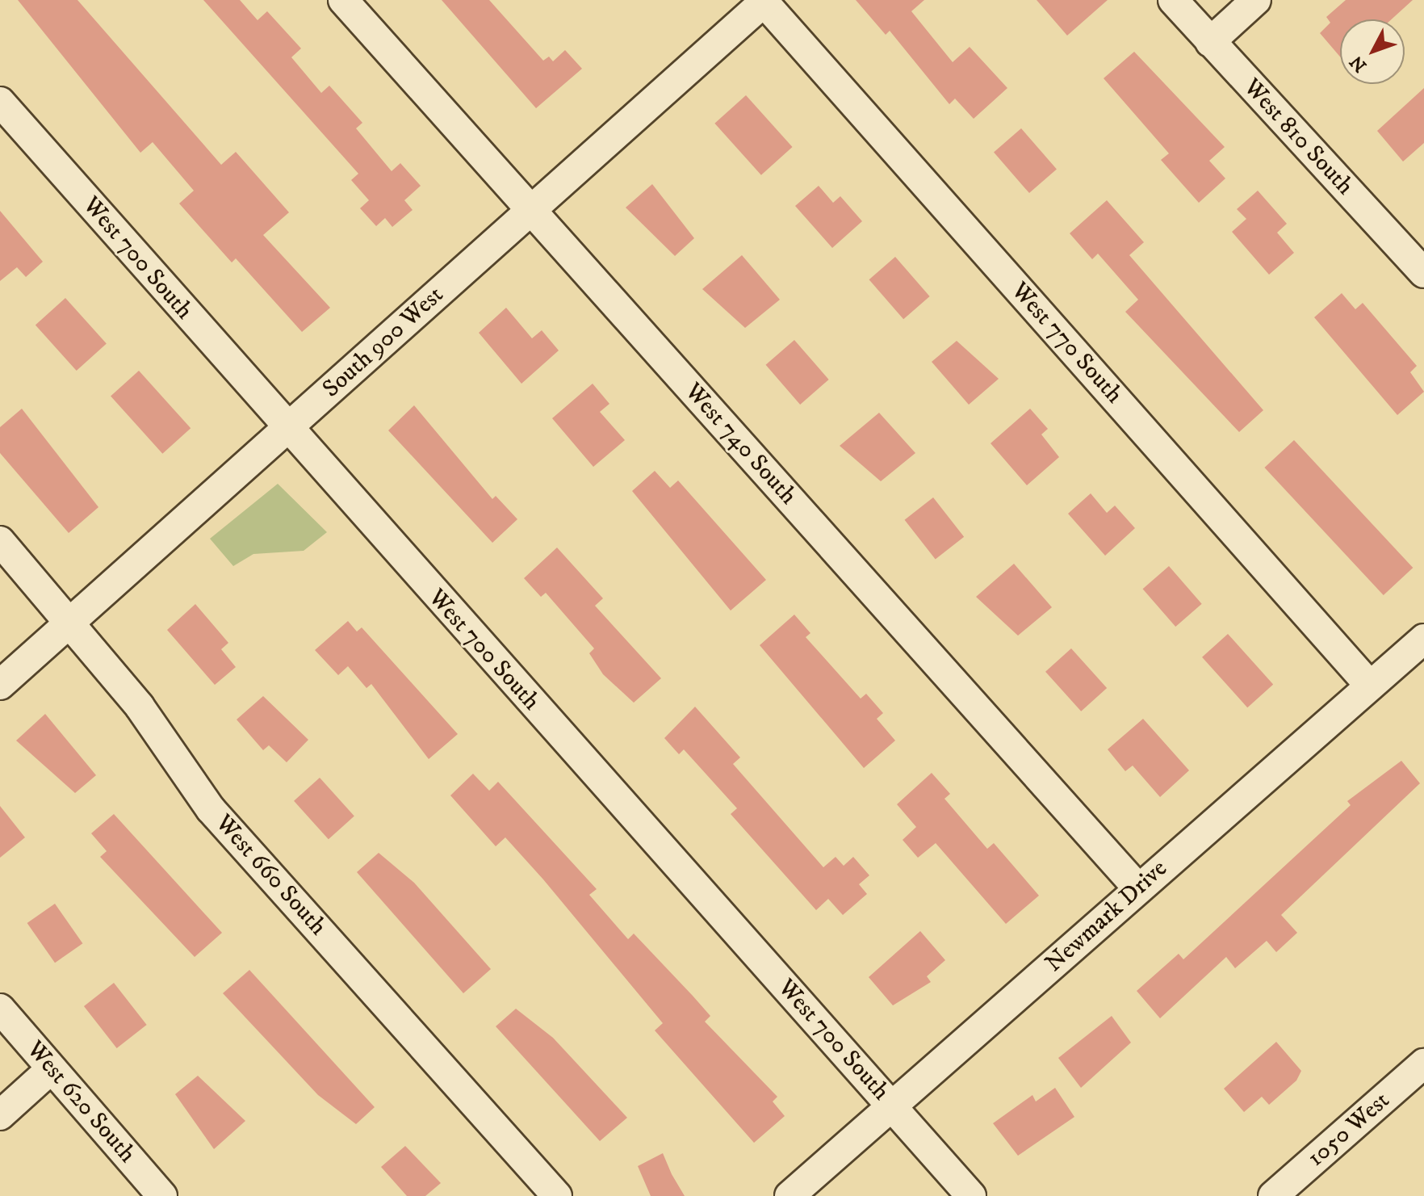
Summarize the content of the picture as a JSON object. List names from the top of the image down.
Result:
{
  "streets": {
    "street": [
      "West 810 South",
      "West 700 South",
      "South 900 West",
      "West 770 South",
      "West 740 South",
      "West 660 South",
      "Newmark Drive",
      "West 620 South",
      "1050 West"
    ]
  },
  "crossings": [
    ["West 700 South", "South 900 West"],
    ["West 700 South", "Newmark Drive"],
    ["South 900 West", "West 770 South"],
    ["South 900 West", "West 740 South"],
    ["South 900 West", "West 660 South"],
    ["West 770 South", "Newmark Drive"],
    ["West 740 South", "Newmark Drive"]
  ],
  "north": "bottom left"
}
